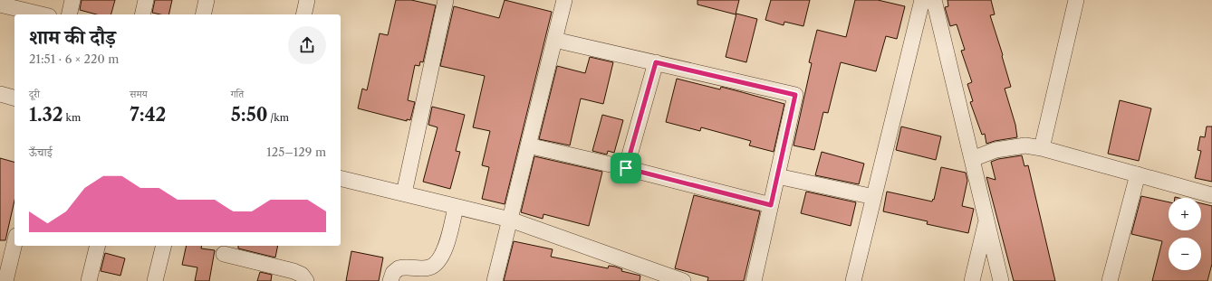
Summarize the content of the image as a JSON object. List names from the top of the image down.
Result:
{
  "page": {
    "heading": ["शाम की दौड़", "21:51 · 6 × 220 m"],
    "stats": [
      ["दूरी", "1.32 km"],
      ["समय", "7:42"],
      ["गति", "5:50 /km"]
    ],
    "chart": ["ऊँचाई", "125–129 m"],
    "map_buttons": ["+", "−"]
  }
}
